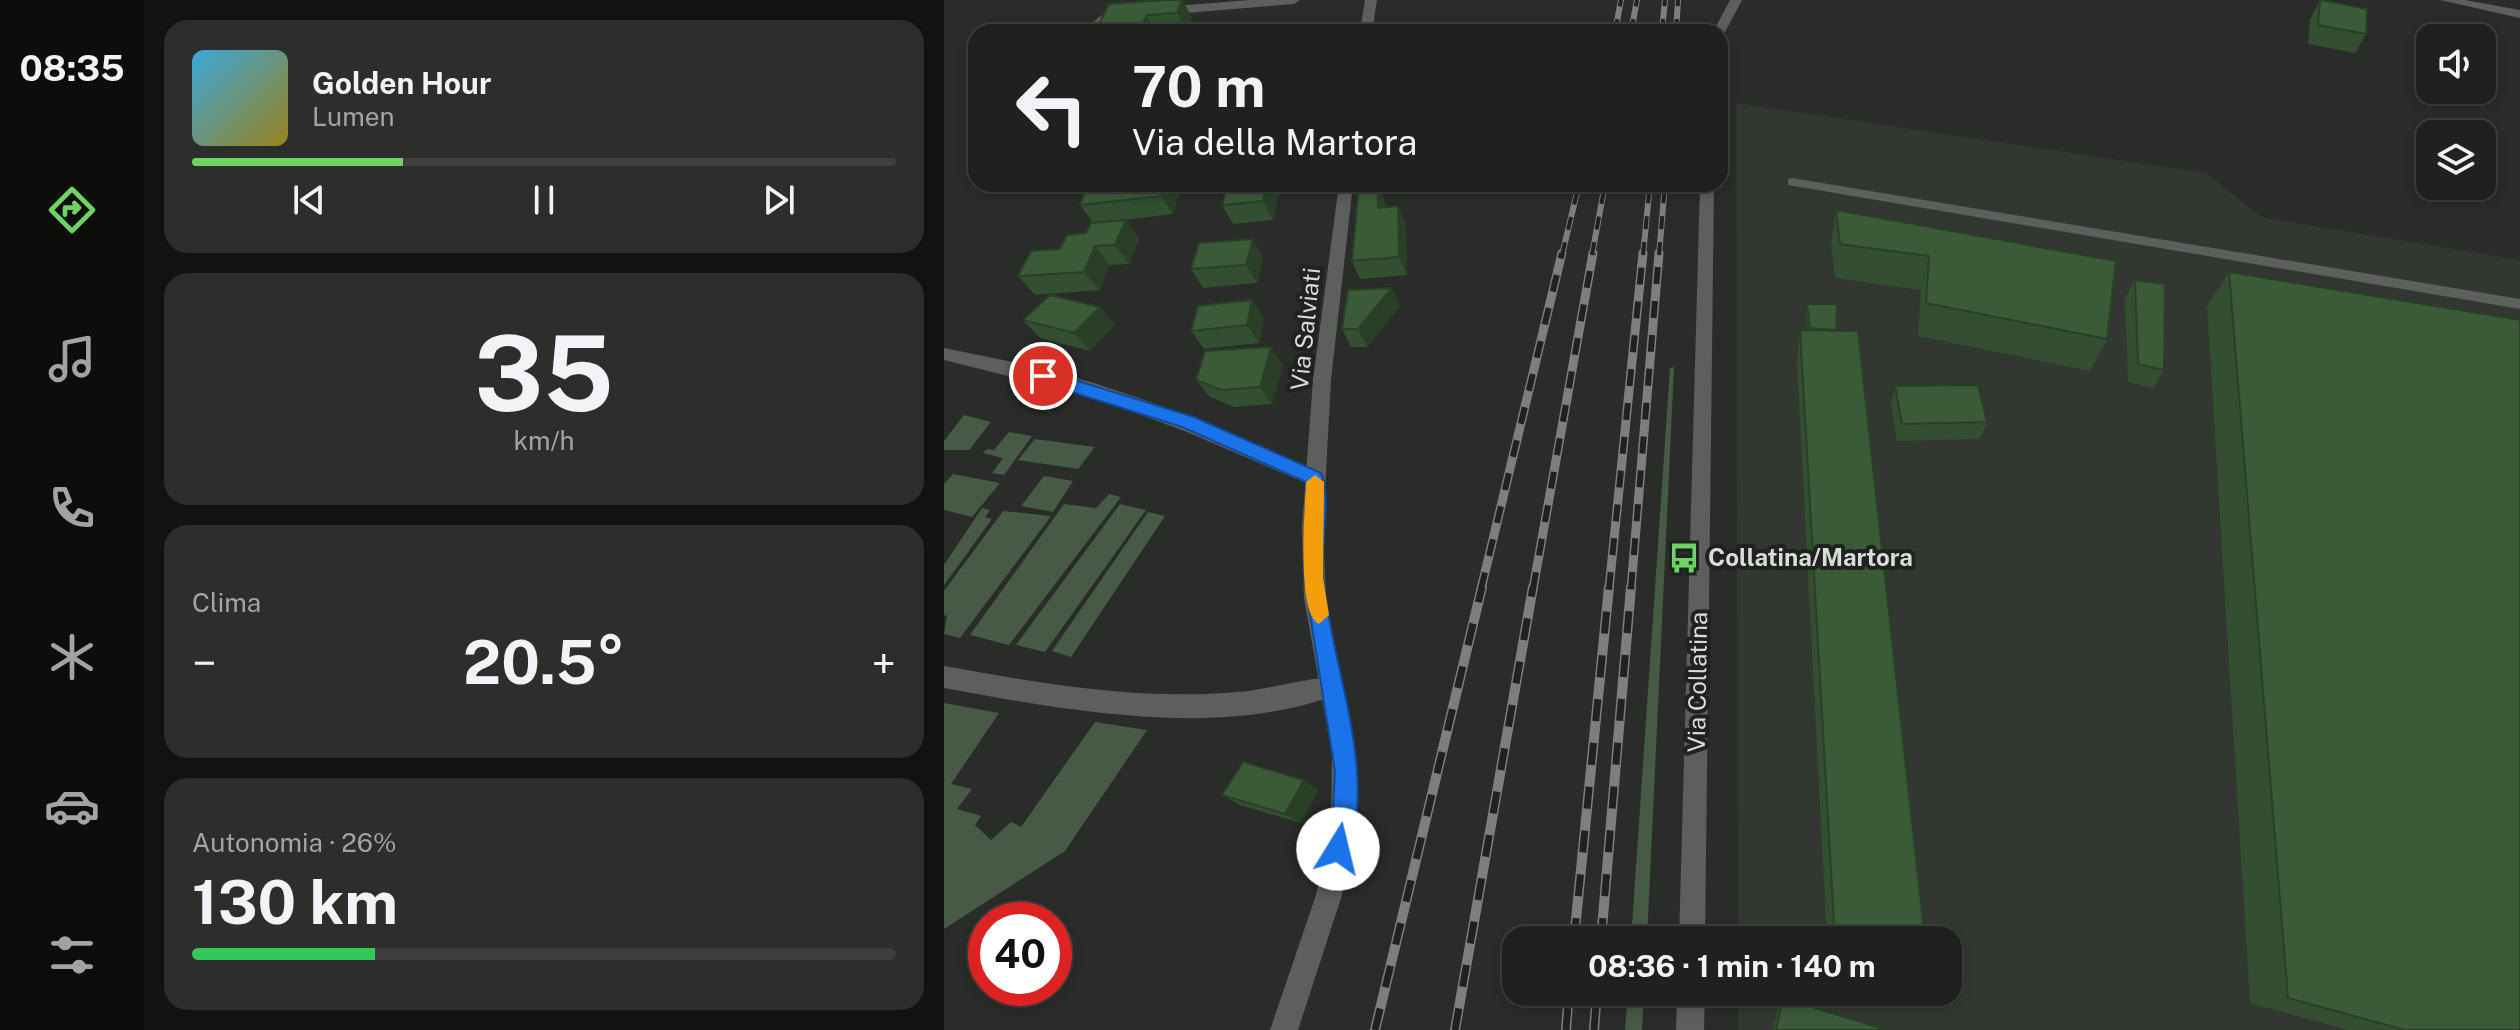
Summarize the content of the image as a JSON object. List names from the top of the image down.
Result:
{
  "streets": {
    "street": ["Via Salviati", "Via Collatina"]
  },
  "places": {
    "bus stop": ["Collatina/Martora"]
  },
  "page": {
    "tabs": "08:35",
    "turn": ["70 m", "Via della Martora"],
    "song": ["Golden Hour", "Lumen"],
    "tile": [
      ["35", "km/h"],
      "Clima",
      ["Autonomia · 26%", "130 km"]
    ],
    "heat": ["−", "20.5°", "+"],
    "limit": "40",
    "trip": "08:36 · 1 min · 140 m"
  }
}
